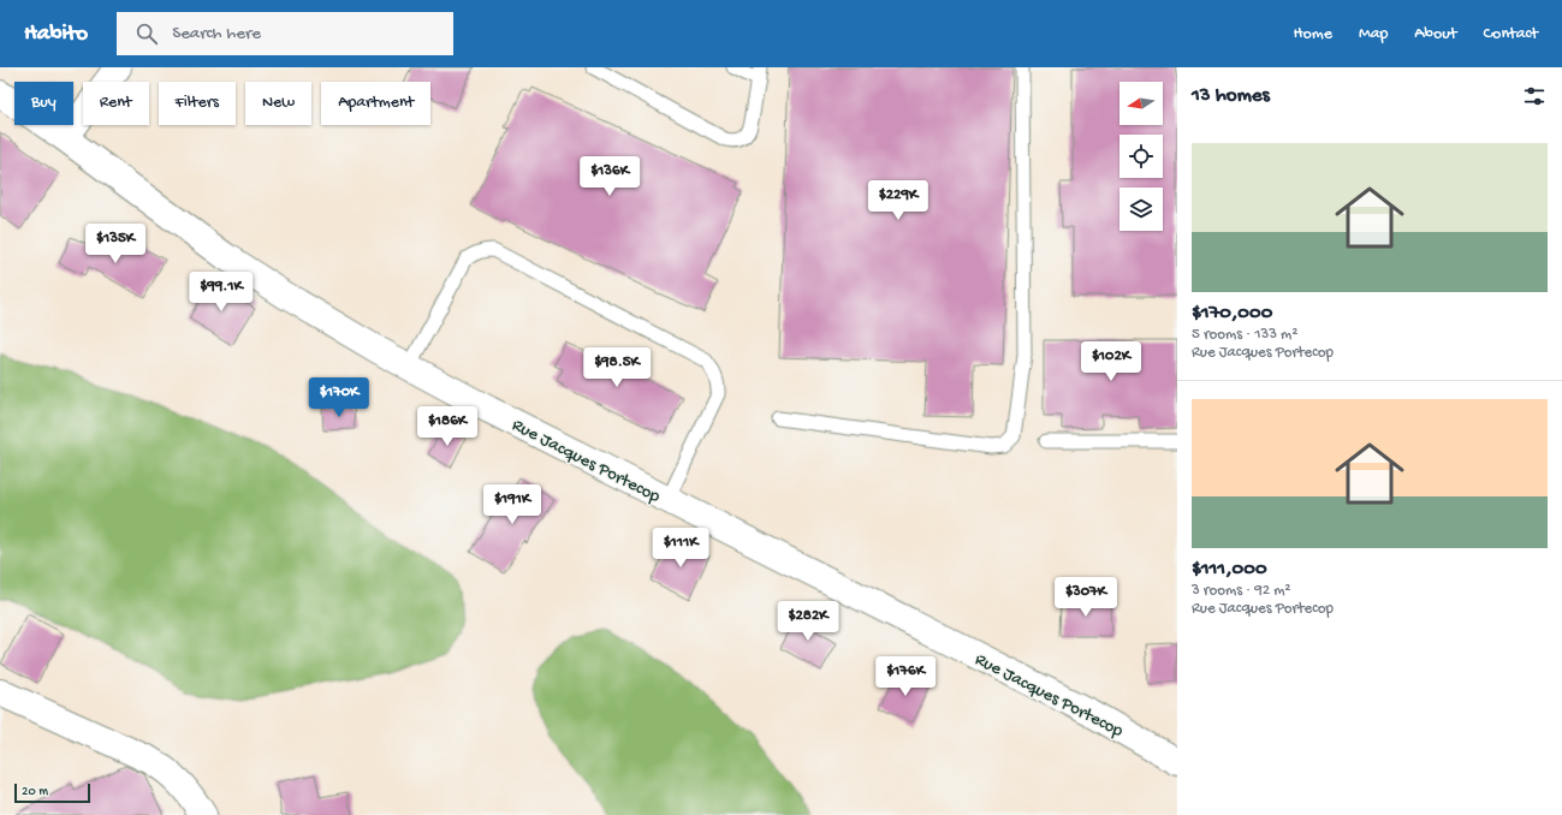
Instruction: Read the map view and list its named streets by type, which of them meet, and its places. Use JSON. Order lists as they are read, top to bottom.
{
  "streets": {
    "street": ["Rue Jacques Portecop"]
  },
  "scale_bar": "20 m",
  "north": "left",
  "page": {
    "header": "Habito",
    "search": "Search here",
    "nav": [
      "Home",
      "Map",
      "About",
      "Contact"
    ],
    "heading": "13 homes",
    "chip": [
      "Buy",
      "Rent",
      "Filters",
      "New",
      "Apartment"
    ],
    "list": [
      {
        "name": "$170,000",
        "note": "5 rooms · 133 m² · Rue Jacques Portecop"
      },
      {
        "name": "$111,000",
        "note": "3 rooms · 92 m² · Rue Jacques Portecop"
      }
    ],
    "price": [
      "$136K",
      "$229K",
      "$135K",
      "$99.1K",
      "$102K",
      "$98.5K",
      "$170K",
      "$186K",
      "$191K",
      "$111K",
      "$307K",
      "$282K",
      "$176K"
    ],
    "scale": "20 m"
  }
}
